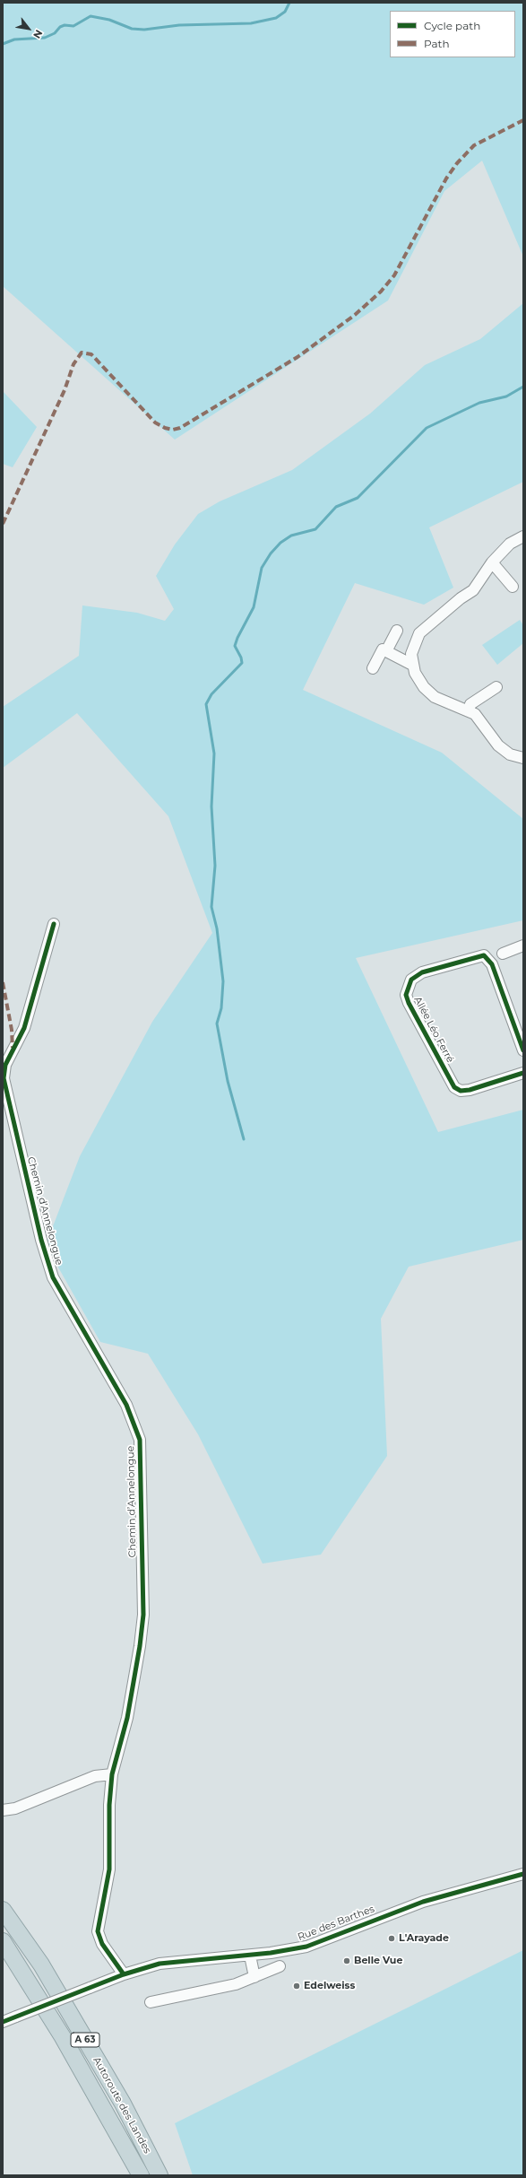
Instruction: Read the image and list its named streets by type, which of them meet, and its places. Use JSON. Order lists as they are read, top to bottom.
{
  "streets": {
    "highway": ["A 63", "Autoroute des Landes"],
    "street": ["Allée Léo Ferré", "Chemin d’Annelongue", "Rue des Barthes"]
  },
  "crossings": [
    ["Chemin d’Annelongue", "Rue des Barthes"]
  ],
  "places": ["L'Arayade", "Belle Vue", "Edelweiss"],
  "legend": ["Cycle path", "Path"],
  "north": "bottom right"
}
